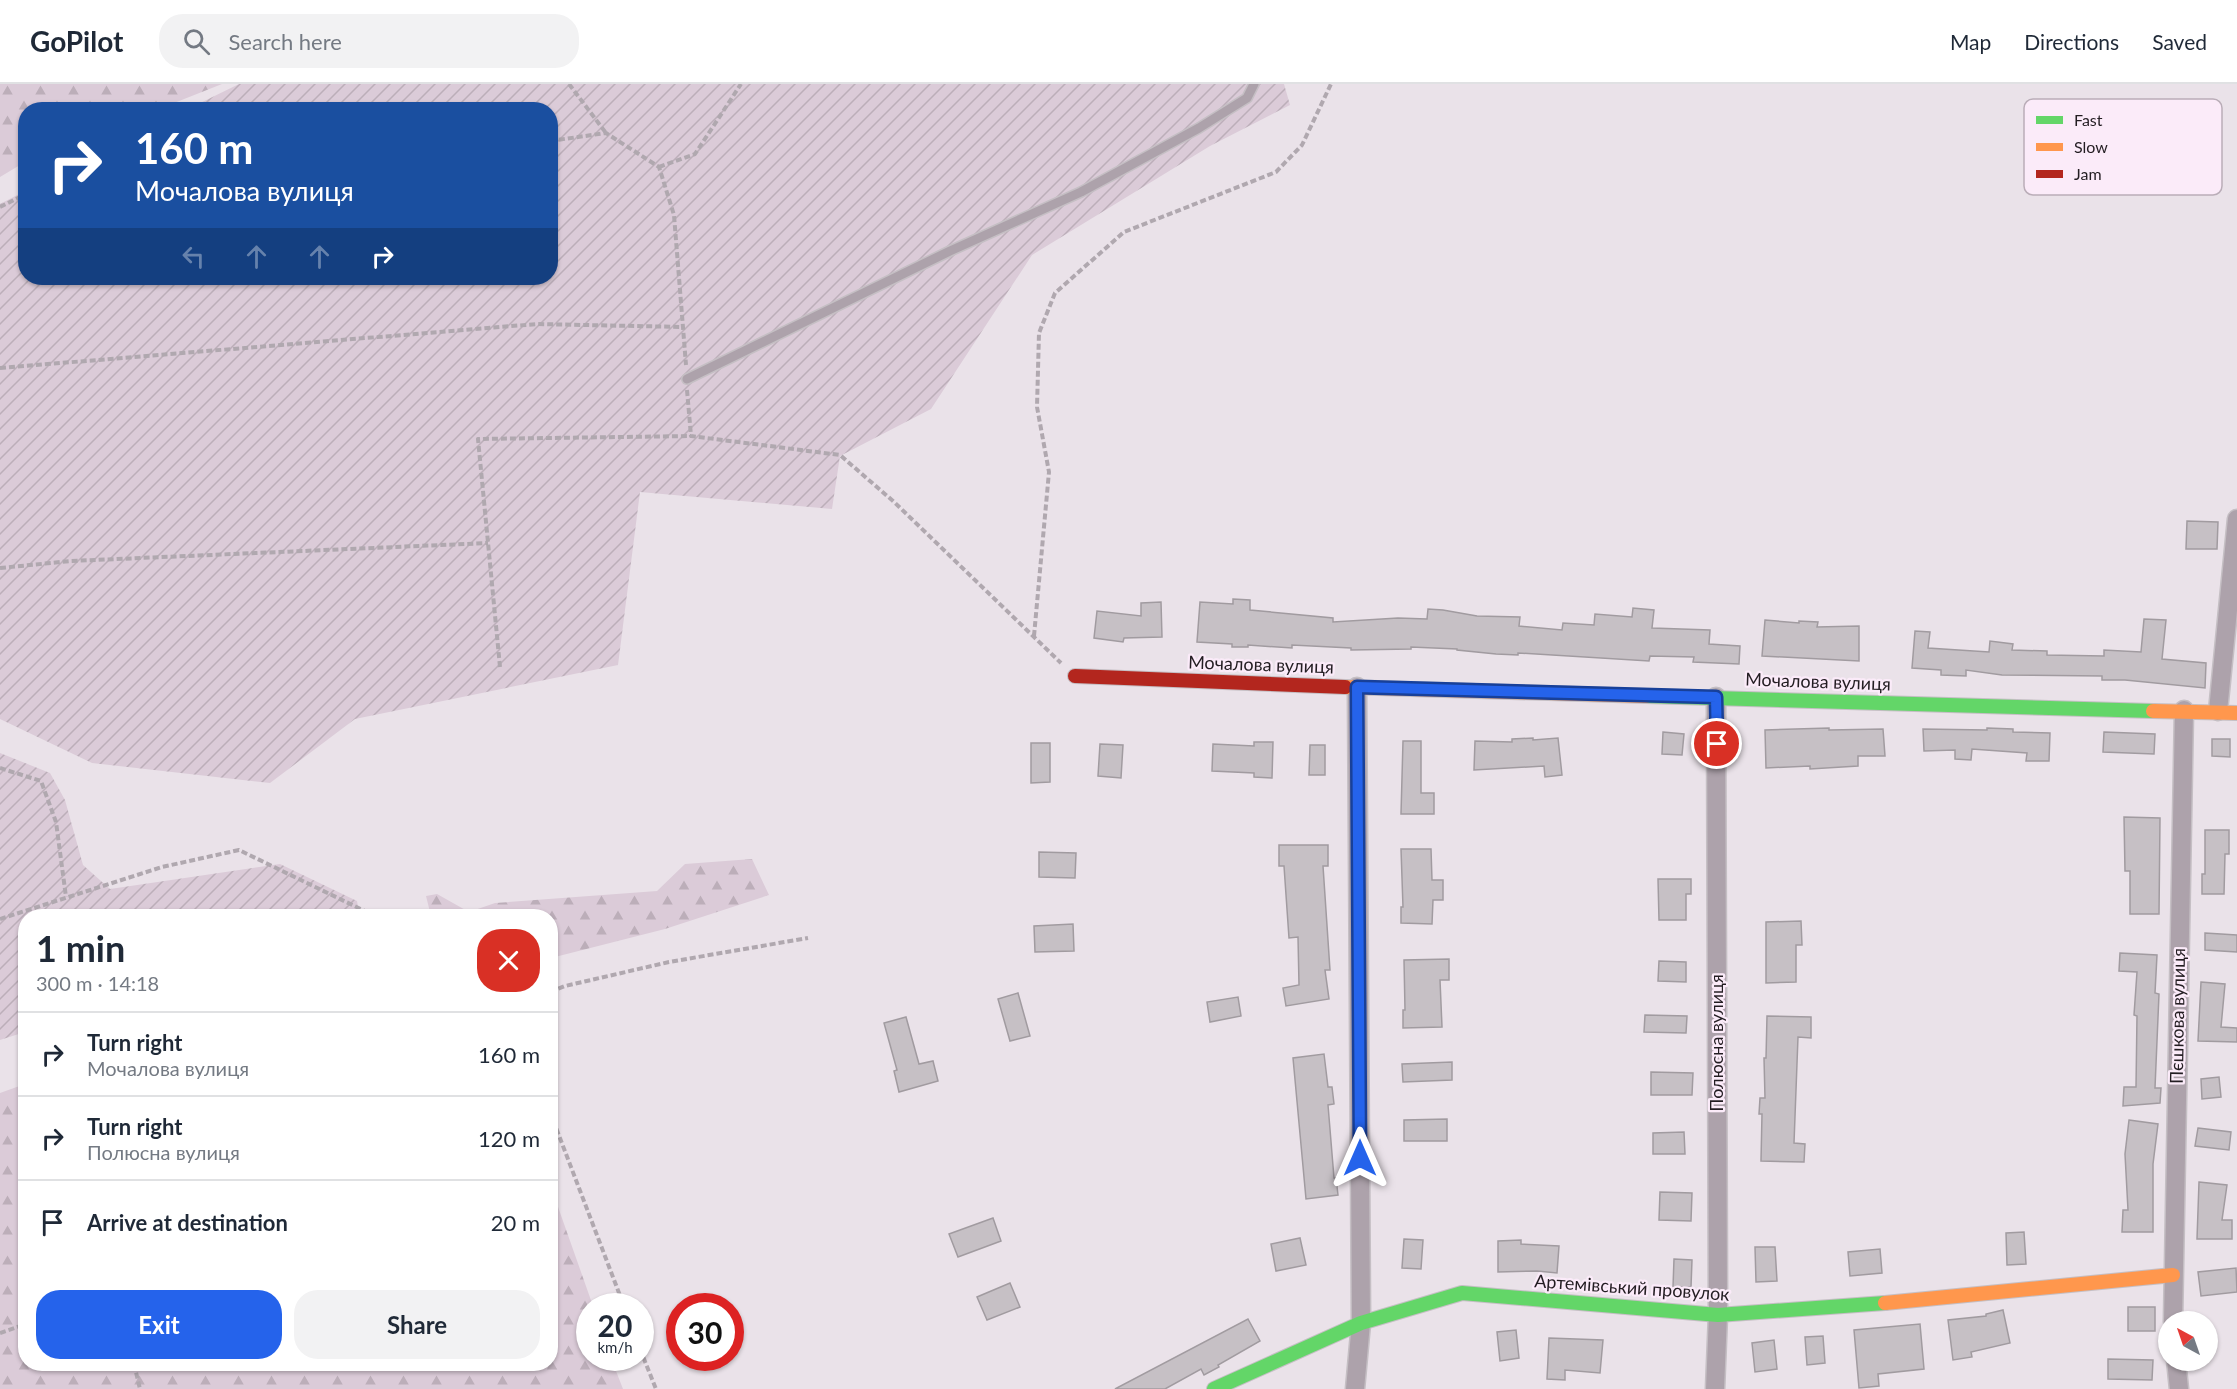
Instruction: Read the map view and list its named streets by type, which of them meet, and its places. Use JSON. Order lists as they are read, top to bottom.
{
  "streets": {
    "street": [
      "Мочалова вулиця",
      "Пєшкова вулиця",
      "Полюсна вулиця",
      "Артемівський провулок"
    ]
  },
  "crossings": [
    ["Мочалова вулиця", "Пєшкова вулиця"],
    ["Мочалова вулиця", "Полюсна вулиця"],
    ["Пєшкова вулиця", "Артемівський провулок"],
    ["Полюсна вулиця", "Артемівський провулок"]
  ],
  "legend": ["Fast", "Slow", "Jam"],
  "north": "top left",
  "page": {
    "header": "GoPilot",
    "search": "Search here",
    "nav": ["Map", "Directions", "Saved"],
    "turn": ["160 m", "Мочалова вулиця"],
    "heading": ["1 min", "300 m · 14:18"],
    "list": [
      {
        "name": "Turn right",
        "note": "Мочалова вулиця",
        "value": "160 m"
      },
      {
        "name": "Turn right",
        "note": "Полюсна вулиця",
        "value": "120 m"
      },
      {
        "name": "Arrive at destination",
        "value": "20 m"
      }
    ],
    "buttons": ["Exit", "Share"],
    "speed": "20 km/h",
    "limit": "30"
  }
}
